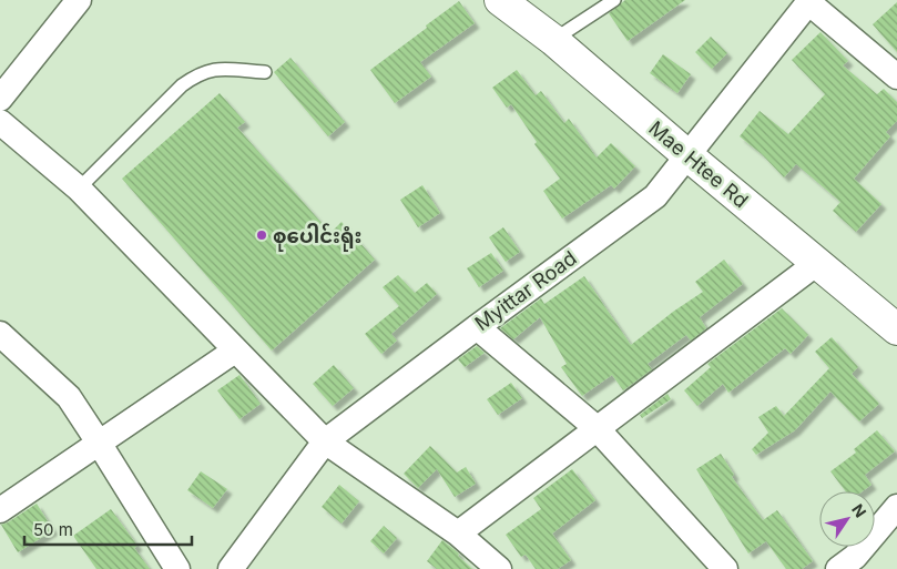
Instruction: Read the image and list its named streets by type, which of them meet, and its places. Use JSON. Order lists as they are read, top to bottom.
{
  "streets": {
    "street": ["Mae Htee Rd", "Myittar Road"]
  },
  "crossings": [
    ["Mae Htee Rd", "Myittar Road"]
  ],
  "places": ["စုပေါင်းရုံး"],
  "scale_bar": "50 m",
  "north": "top right"
}
